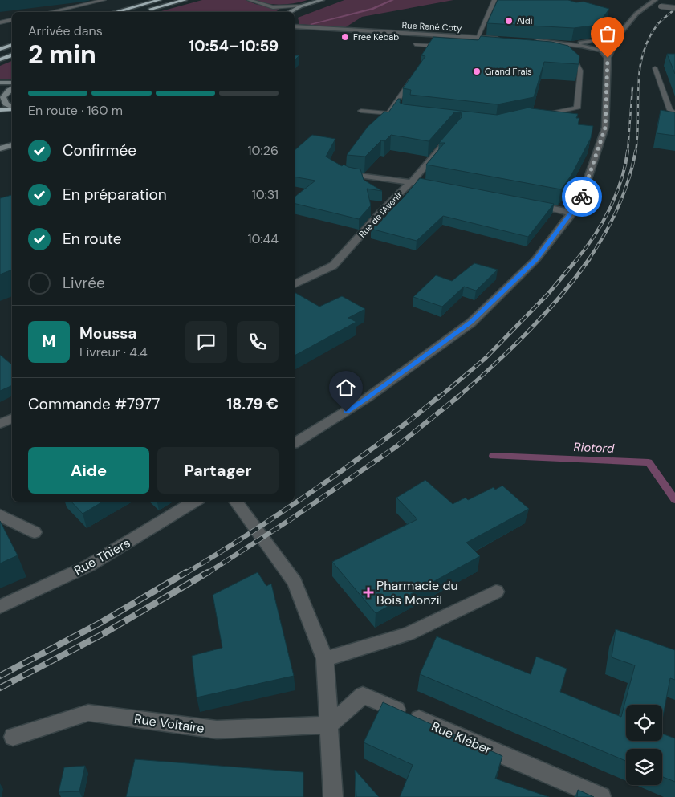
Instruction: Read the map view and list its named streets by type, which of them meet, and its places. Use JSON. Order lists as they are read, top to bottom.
{
  "streets": {
    "street": [
      "Rue René Coty",
      "Rue de l'Avenir",
      "Rue Thiers",
      "Rue Voltaire",
      "Rue Kléber"
    ]
  },
  "crossings": [
    ["Rue Voltaire", "Rue Kléber"]
  ],
  "water": ["Riotord"],
  "places": {
    "other": ["Aldi", "Free Kebab", "Grand Frais"],
    "health": ["Pharmacie du Bois Monzil"]
  },
  "page": {
    "heading": ["2 min", "Arrivée dans", "10:54–10:59"],
    "panel": [
      "Moussa",
      "Livreur · 4.4",
      "Commande #7977",
      "18.79 €"
    ],
    "bar": "En route · 160 m",
    "list": [
      ["Confirmée", "10:26"],
      ["En préparation", "10:31"],
      ["En route", "10:44"],
      "Livrée"
    ],
    "round": "M",
    "buttons": ["Aide", "Partager"]
  }
}
